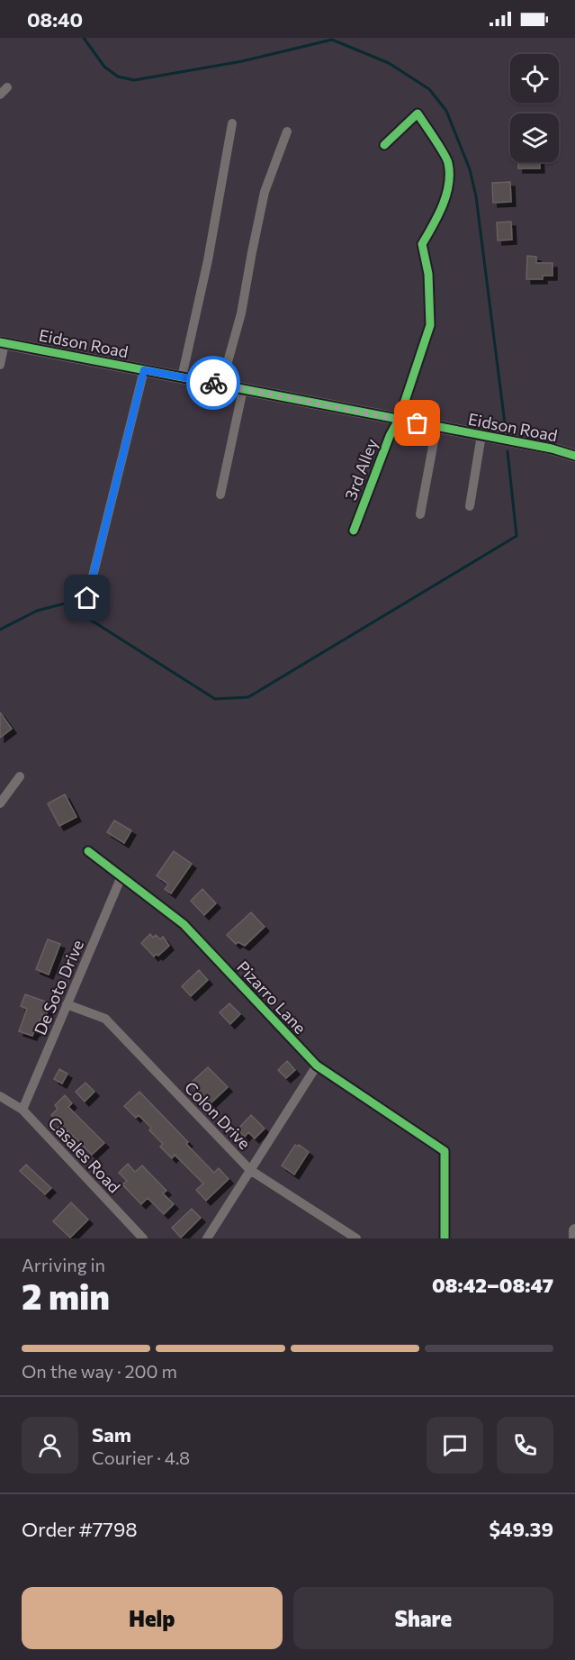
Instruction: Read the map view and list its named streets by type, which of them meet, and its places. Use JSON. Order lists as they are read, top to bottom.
{
  "streets": {
    "street": [
      "Eidson Road",
      "3rd Alley",
      "De Soto Drive",
      "Pizarro Lane",
      "Colon Drive",
      "Casales Road"
    ]
  },
  "crossings": [
    ["Eidson Road", "3rd Alley"],
    ["De Soto Drive", "Pizarro Lane"],
    ["De Soto Drive", "Colon Drive"],
    ["De Soto Drive", "Casales Road"]
  ],
  "page": {
    "status": "08:40",
    "heading": ["2 min", "Arriving in", "08:42–08:47"],
    "panel": [
      "Sam",
      "Courier · 4.8",
      "Order #7798",
      "$49.39"
    ],
    "bar": "On the way · 200 m",
    "buttons": ["Help", "Share"]
  }
}
